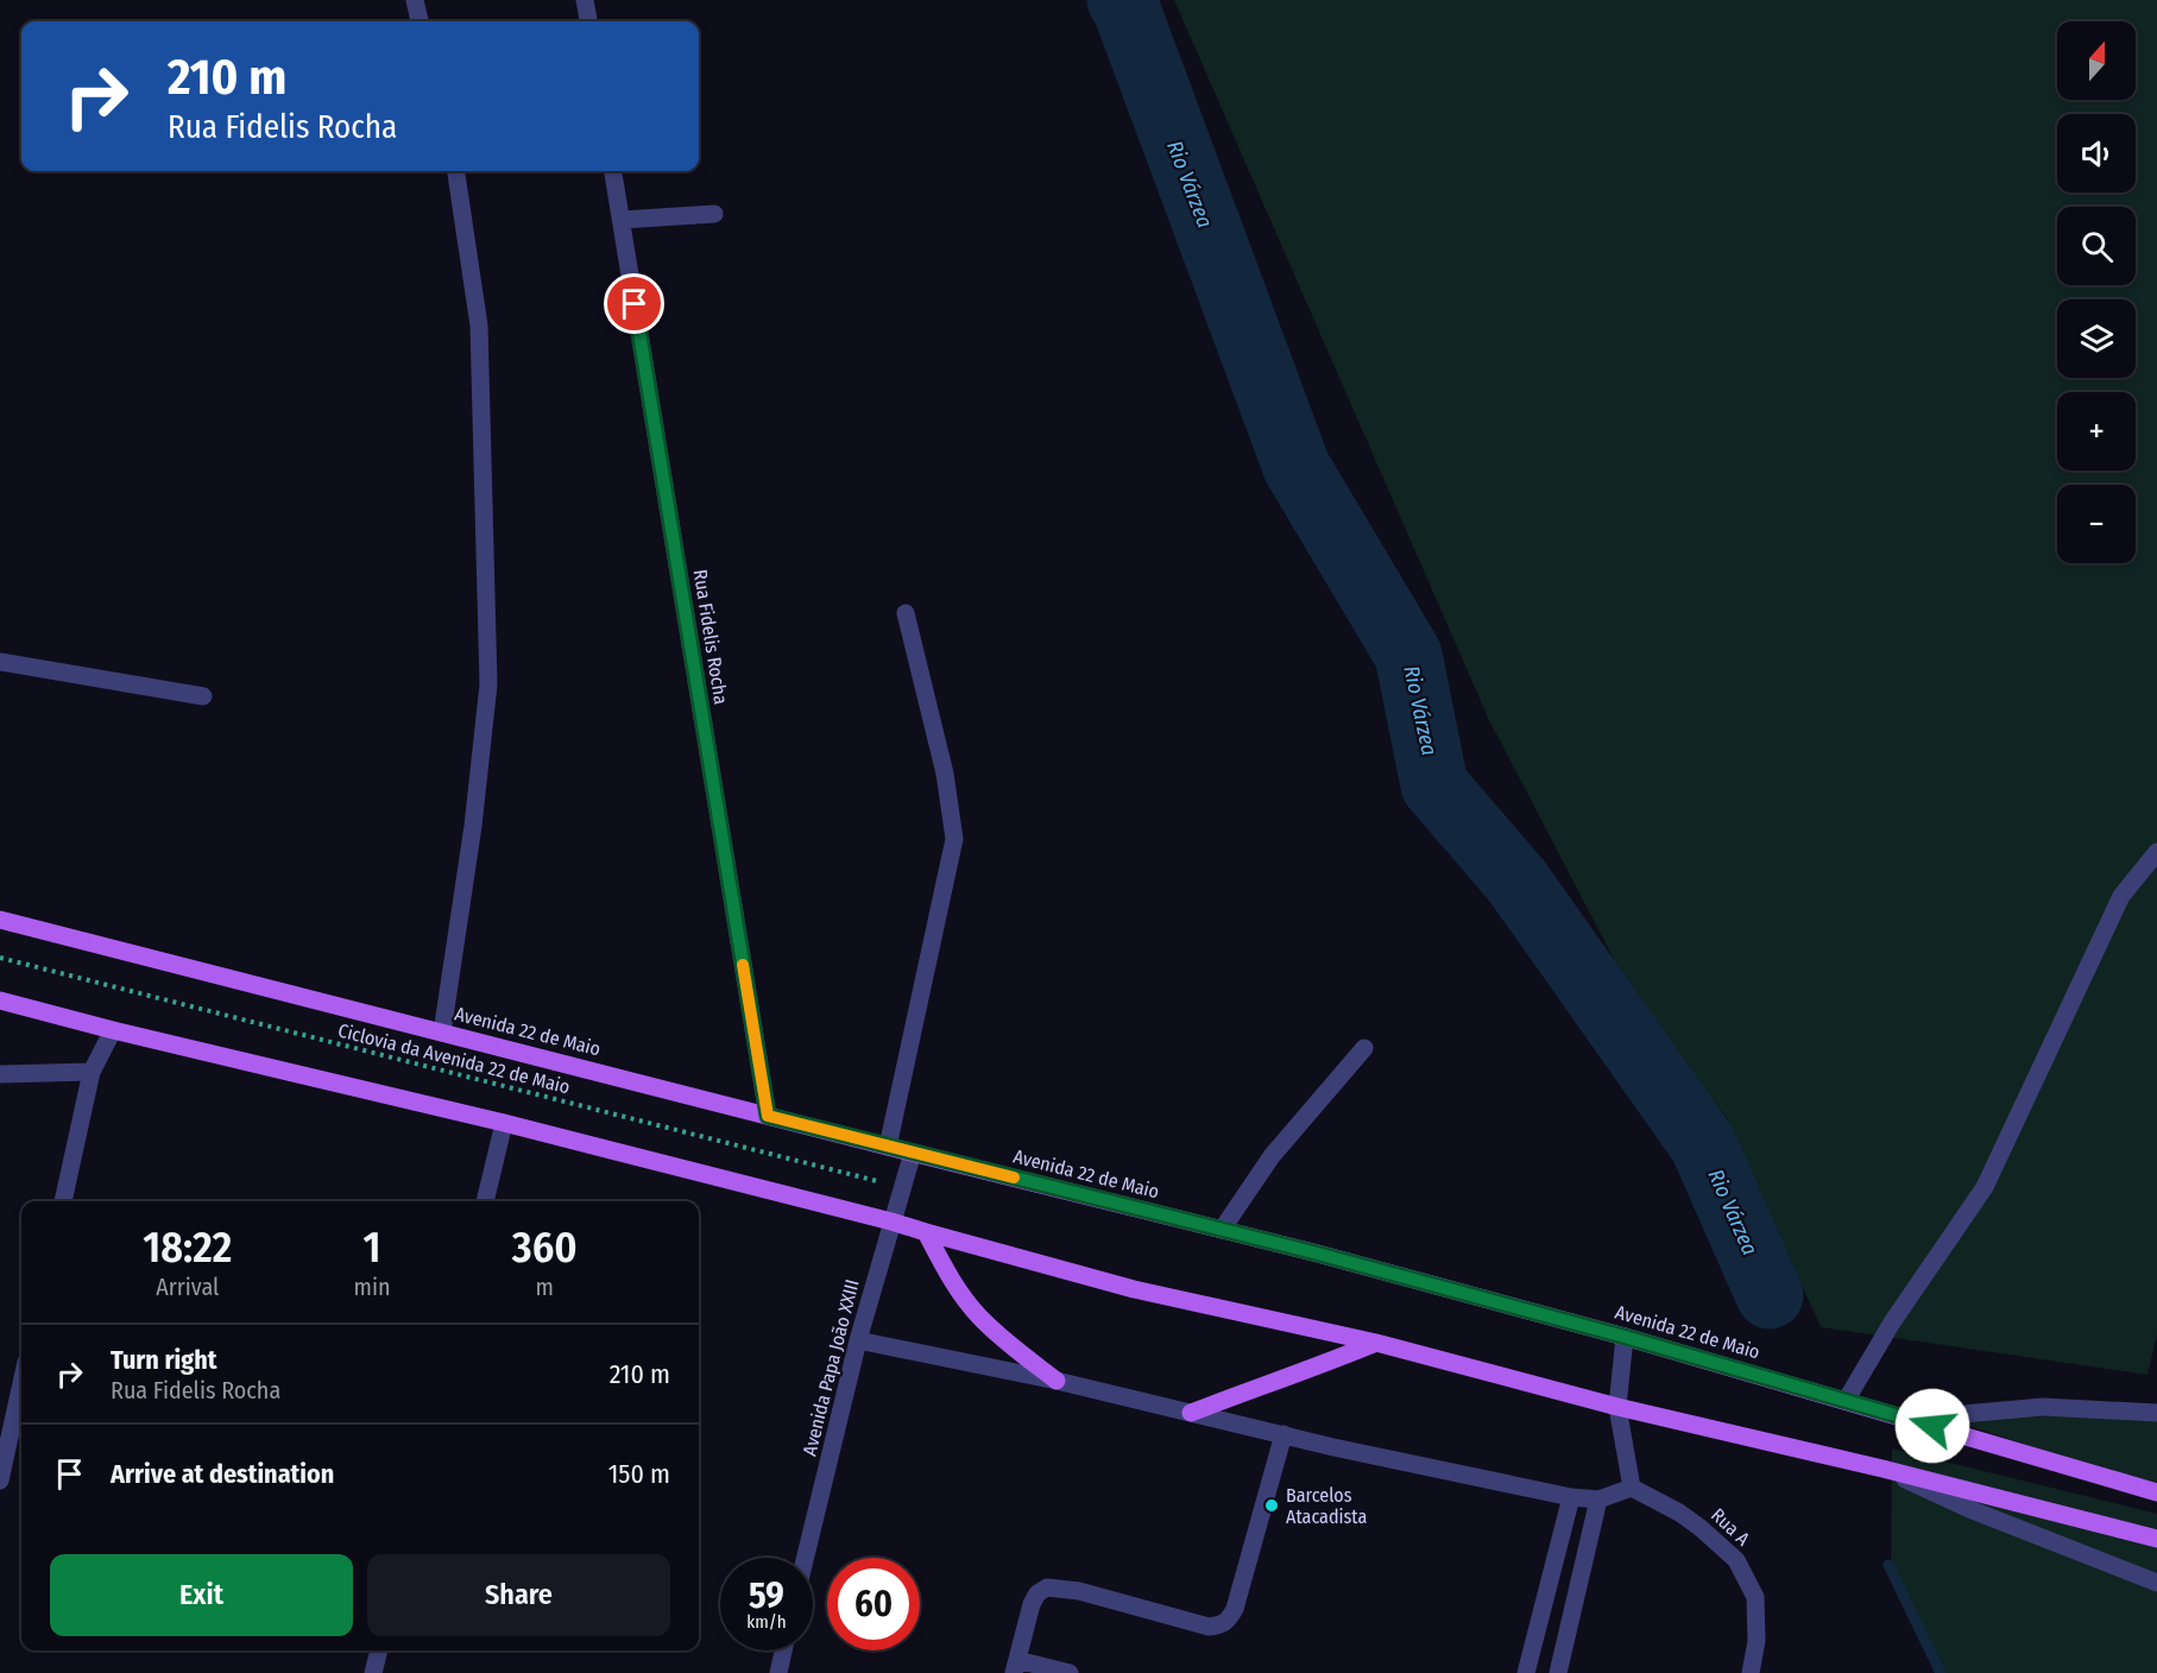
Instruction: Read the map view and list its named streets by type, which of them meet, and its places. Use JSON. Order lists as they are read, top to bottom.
{
  "streets": {
    "main road": ["Avenida 22 de Maio"],
    "street": ["Rua Fidelis Rocha", "Avenida Papa João XXIII", "Rua A"],
    "path": ["Ciclovia da Avenida 22 de Maio"]
  },
  "crossings": [
    ["Rua Fidelis Rocha", "Avenida 22 de Maio"],
    ["Avenida 22 de Maio", "Avenida Papa João XXIII"],
    ["Ciclovia da Avenida 22 de Maio", "Avenida Papa João XXIII"]
  ],
  "water": ["Rio Várzea"],
  "places": ["Barcelos Atacadista"],
  "north": "top",
  "page": {
    "map_buttons": ["+", "−"],
    "turn": ["210 m", "Rua Fidelis Rocha"],
    "eta": [
      "18:22",
      "Arrival",
      "1",
      "min",
      "360",
      "m"
    ],
    "list": [
      {
        "name": "Turn right",
        "note": "Rua Fidelis Rocha",
        "value": "210 m"
      },
      {
        "name": "Arrive at destination",
        "value": "150 m"
      }
    ],
    "buttons": ["Exit", "Share"],
    "speed": "59 km/h",
    "limit": "60"
  }
}
